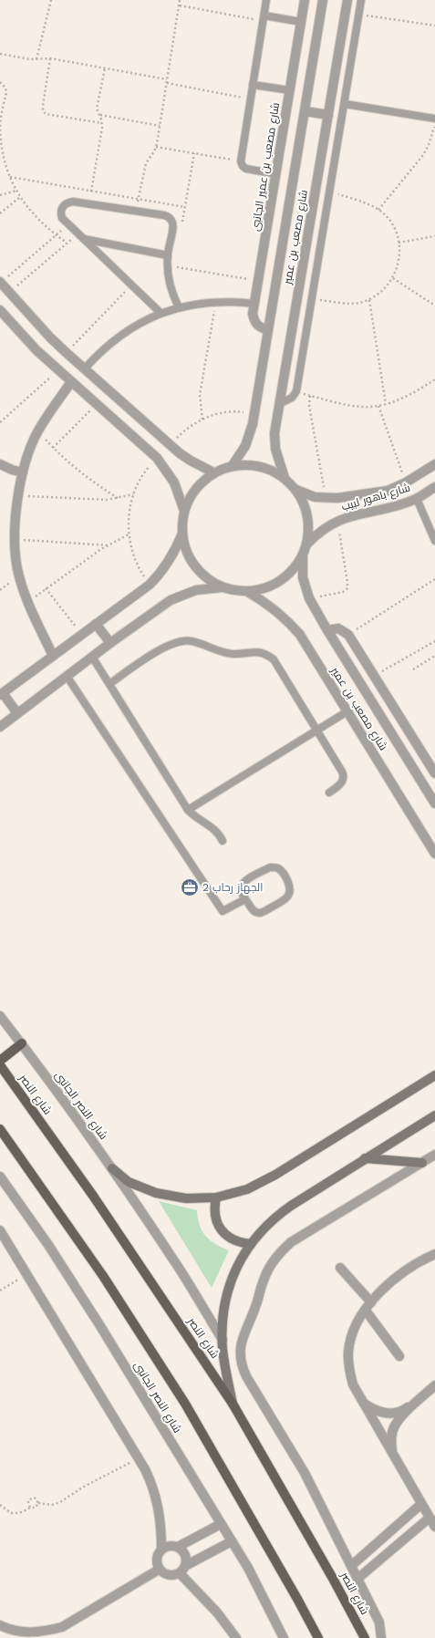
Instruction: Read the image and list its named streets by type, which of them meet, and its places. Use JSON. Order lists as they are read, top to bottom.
{
  "streets": {
    "main road": ["شارع النصر"],
    "street": [
      "شارع مصعب بن عمير الجانبى",
      "شارع مصعب بن عمير",
      "شارع باهور لبيب",
      "شارع النصر الجانبى"
    ]
  },
  "crossings": [
    ["شارع مصعب بن عمير الجانبى", "شارع مصعب بن عمير"],
    ["شارع مصعب بن عمير", "شارع باهور لبيب"]
  ],
  "places": {
    "office": ["الجهاز رحاب 2"]
  }
}
